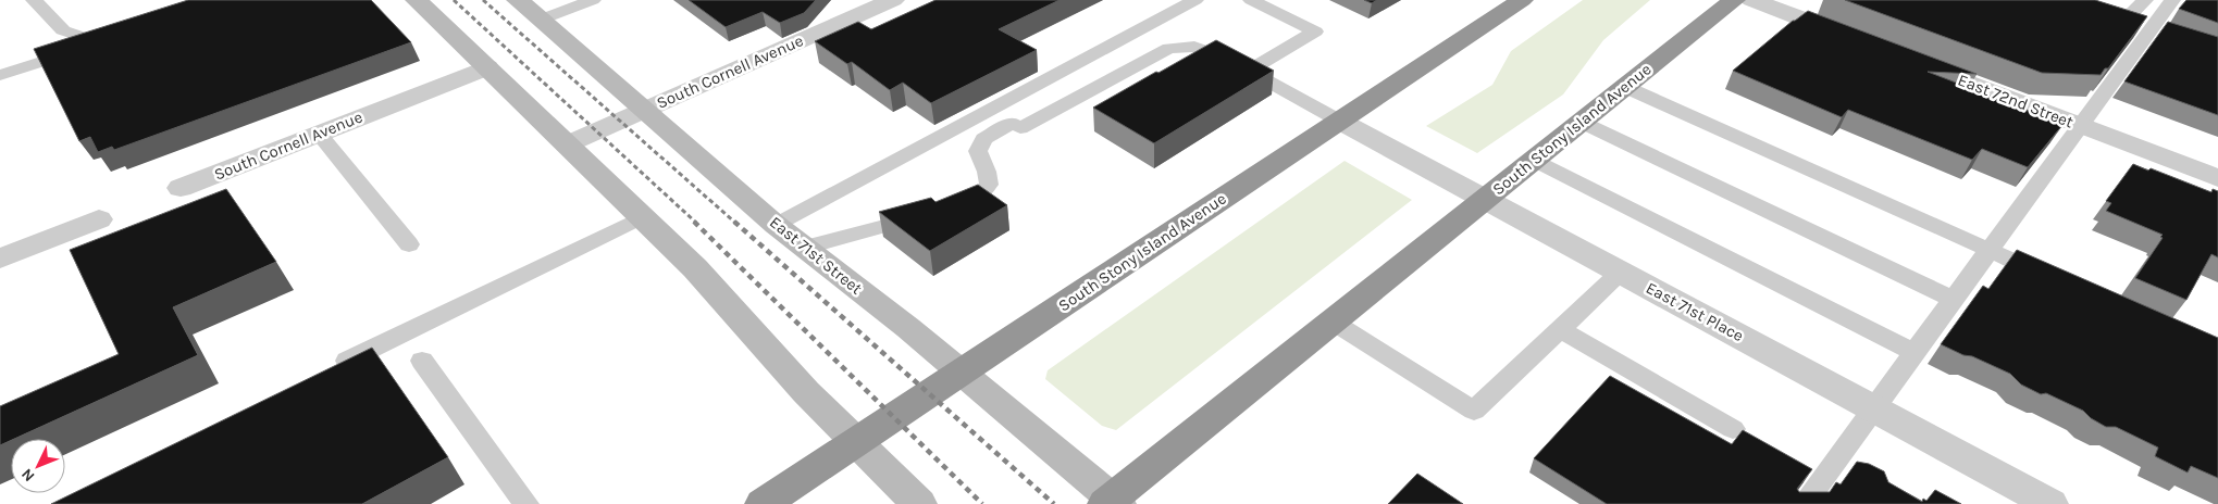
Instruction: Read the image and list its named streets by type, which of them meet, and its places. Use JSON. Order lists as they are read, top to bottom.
{
  "streets": {
    "highway": ["South Stony Island Avenue"],
    "main road": ["East 71st Street"],
    "street": ["South Cornell Avenue", "East 72nd Street", "East 71st Place"]
  },
  "crossings": [
    ["South Cornell Avenue", "East 71st Street"],
    ["South Stony Island Avenue", "East 71st Street"],
    ["South Stony Island Avenue", "East 71st Place"]
  ],
  "north": "bottom left"
}
